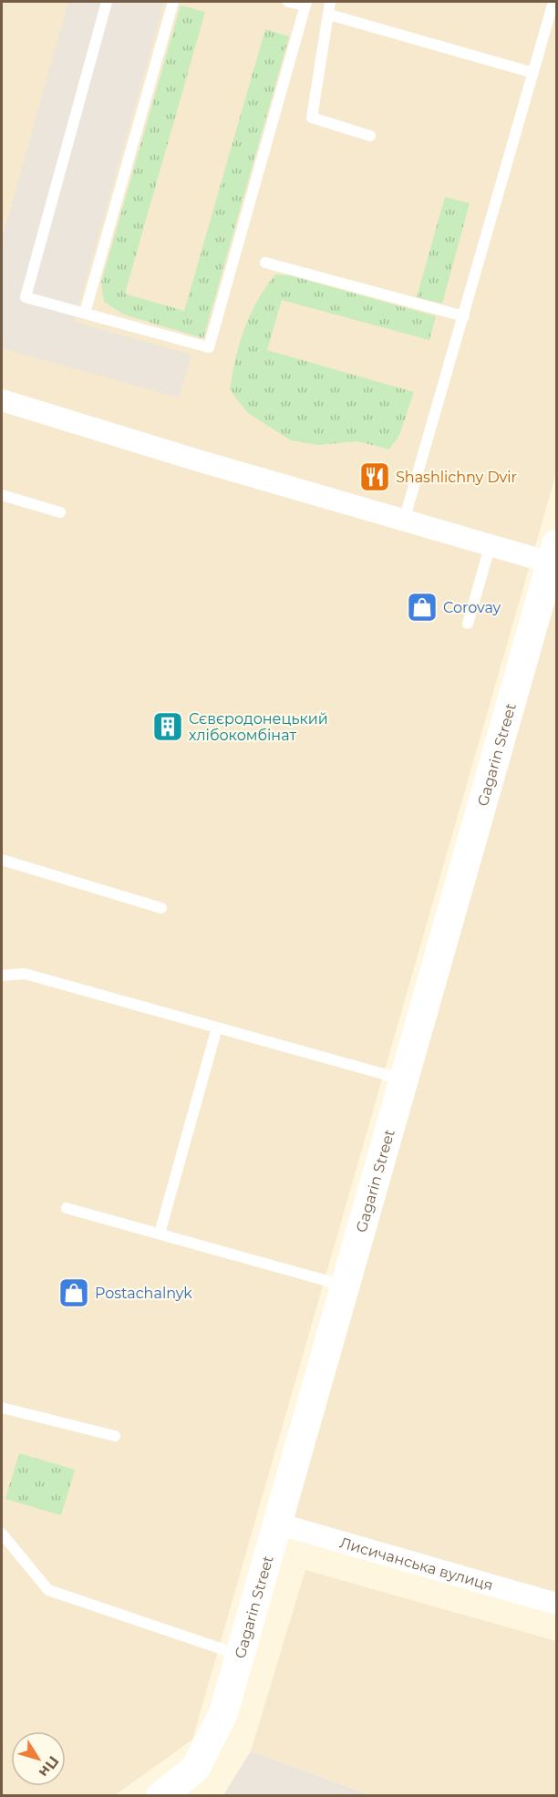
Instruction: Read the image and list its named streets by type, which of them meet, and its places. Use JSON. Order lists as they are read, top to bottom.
{
  "streets": {
    "street": ["Gagarin Street", "Лисичанська вулиця"]
  },
  "crossings": [
    ["Gagarin Street", "Лисичанська вулиця"]
  ],
  "places": {
    "restaurant": ["Shashlichny Dvir"],
    "shop": ["Corovay", "Postachalnyk"],
    "building": ["Сєвєродонецький хлібокомбінат"]
  },
  "north": "bottom right"
}
